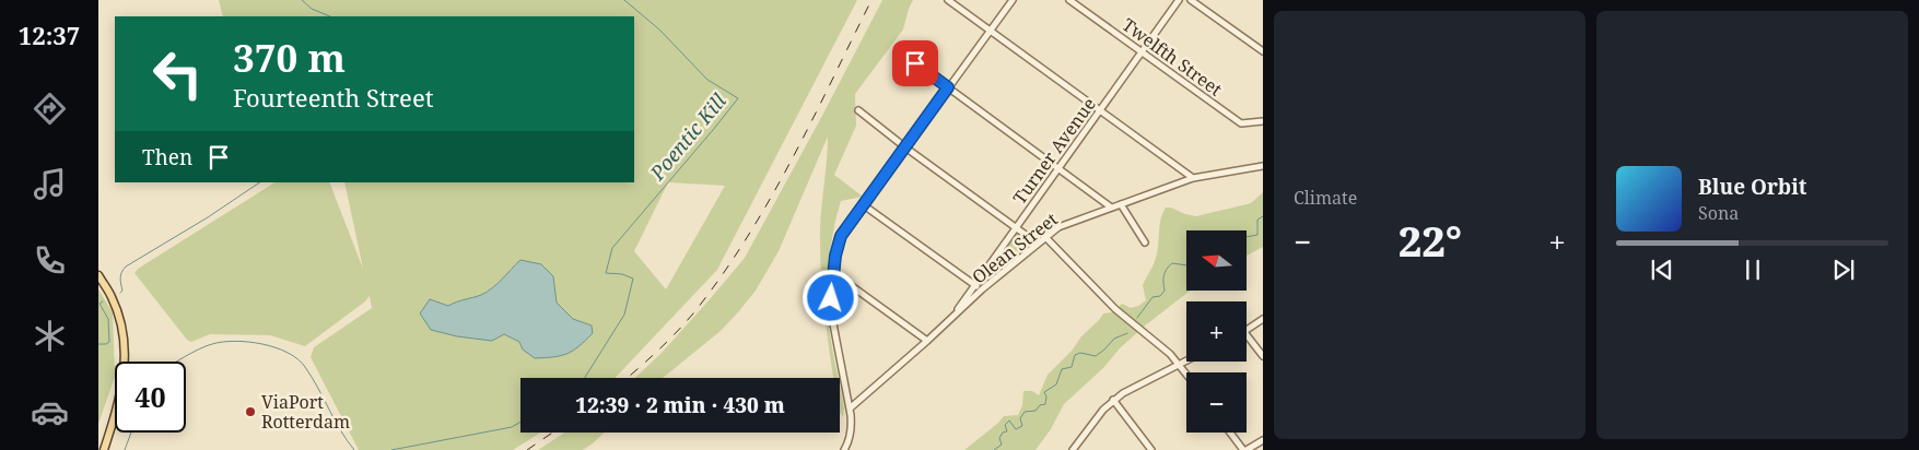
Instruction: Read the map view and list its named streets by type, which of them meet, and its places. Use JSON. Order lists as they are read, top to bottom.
{
  "streets": {
    "street": ["Twelfth Street", "Turner Avenue", "Olean Street"]
  },
  "crossings": [
    ["Twelfth Street", "Turner Avenue"],
    ["Turner Avenue", "Olean Street"]
  ],
  "water": ["Poentic Kill"],
  "places": ["ViaPort Rotterdam"],
  "north": "left",
  "page": {
    "tabs": "12:37",
    "tile": "Climate",
    "turn": ["370 m", "Fourteenth Street"],
    "then": "Then",
    "song": ["Blue Orbit", "Sona"],
    "heat": ["−", "22°", "+"],
    "map_buttons": ["+", "−"],
    "limit": "40",
    "trip": "12:39 · 2 min · 430 m"
  }
}
